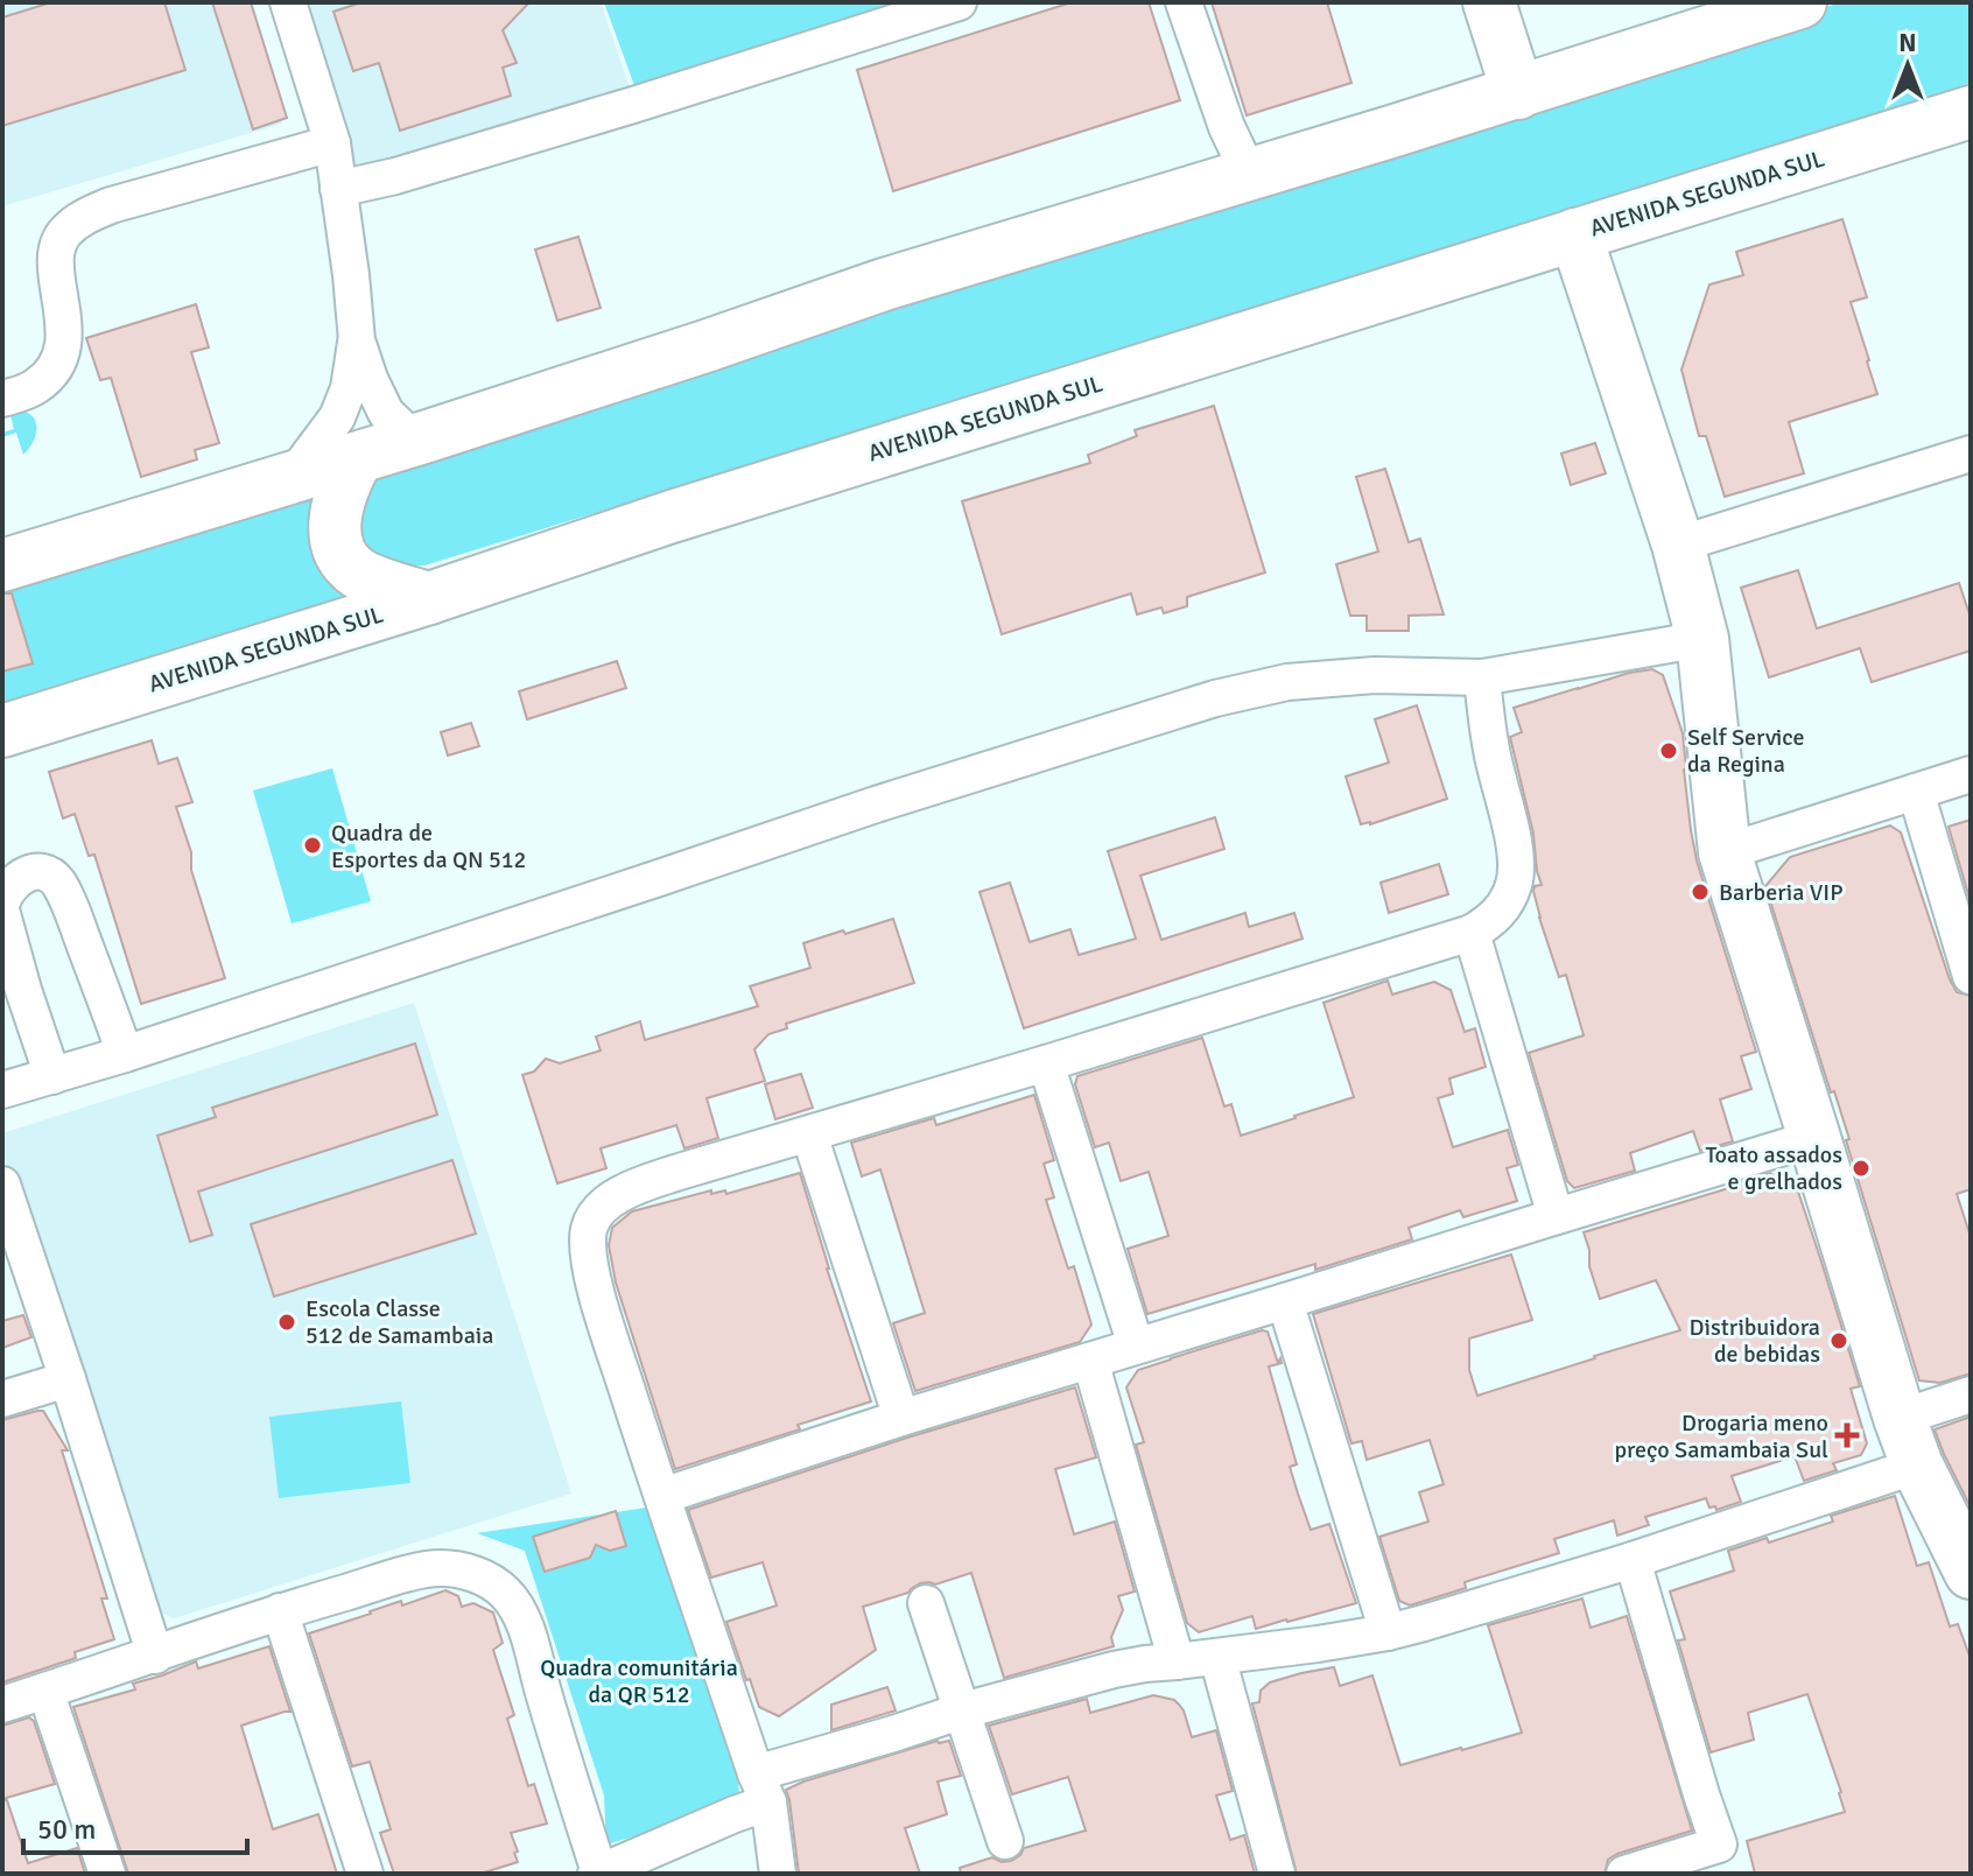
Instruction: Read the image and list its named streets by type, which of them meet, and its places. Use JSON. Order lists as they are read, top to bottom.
{
  "streets": {
    "main road": ["AVENIDA SEGUNDA SUL"]
  },
  "parks": ["Quadra comunitária da QR 512"],
  "places": {
    "other": [
      "Self Service da Regina",
      "Quadra de Esportes da QN 512",
      "Barberia VIP",
      "Toato assados e grelhados",
      "Escola Classe 512 de Samambaia",
      "Distribuidora de bebidas"
    ],
    "health": ["Drogaria meno preço Samambaia Sul"]
  },
  "scale_bar": "50 m",
  "north": "top"
}
